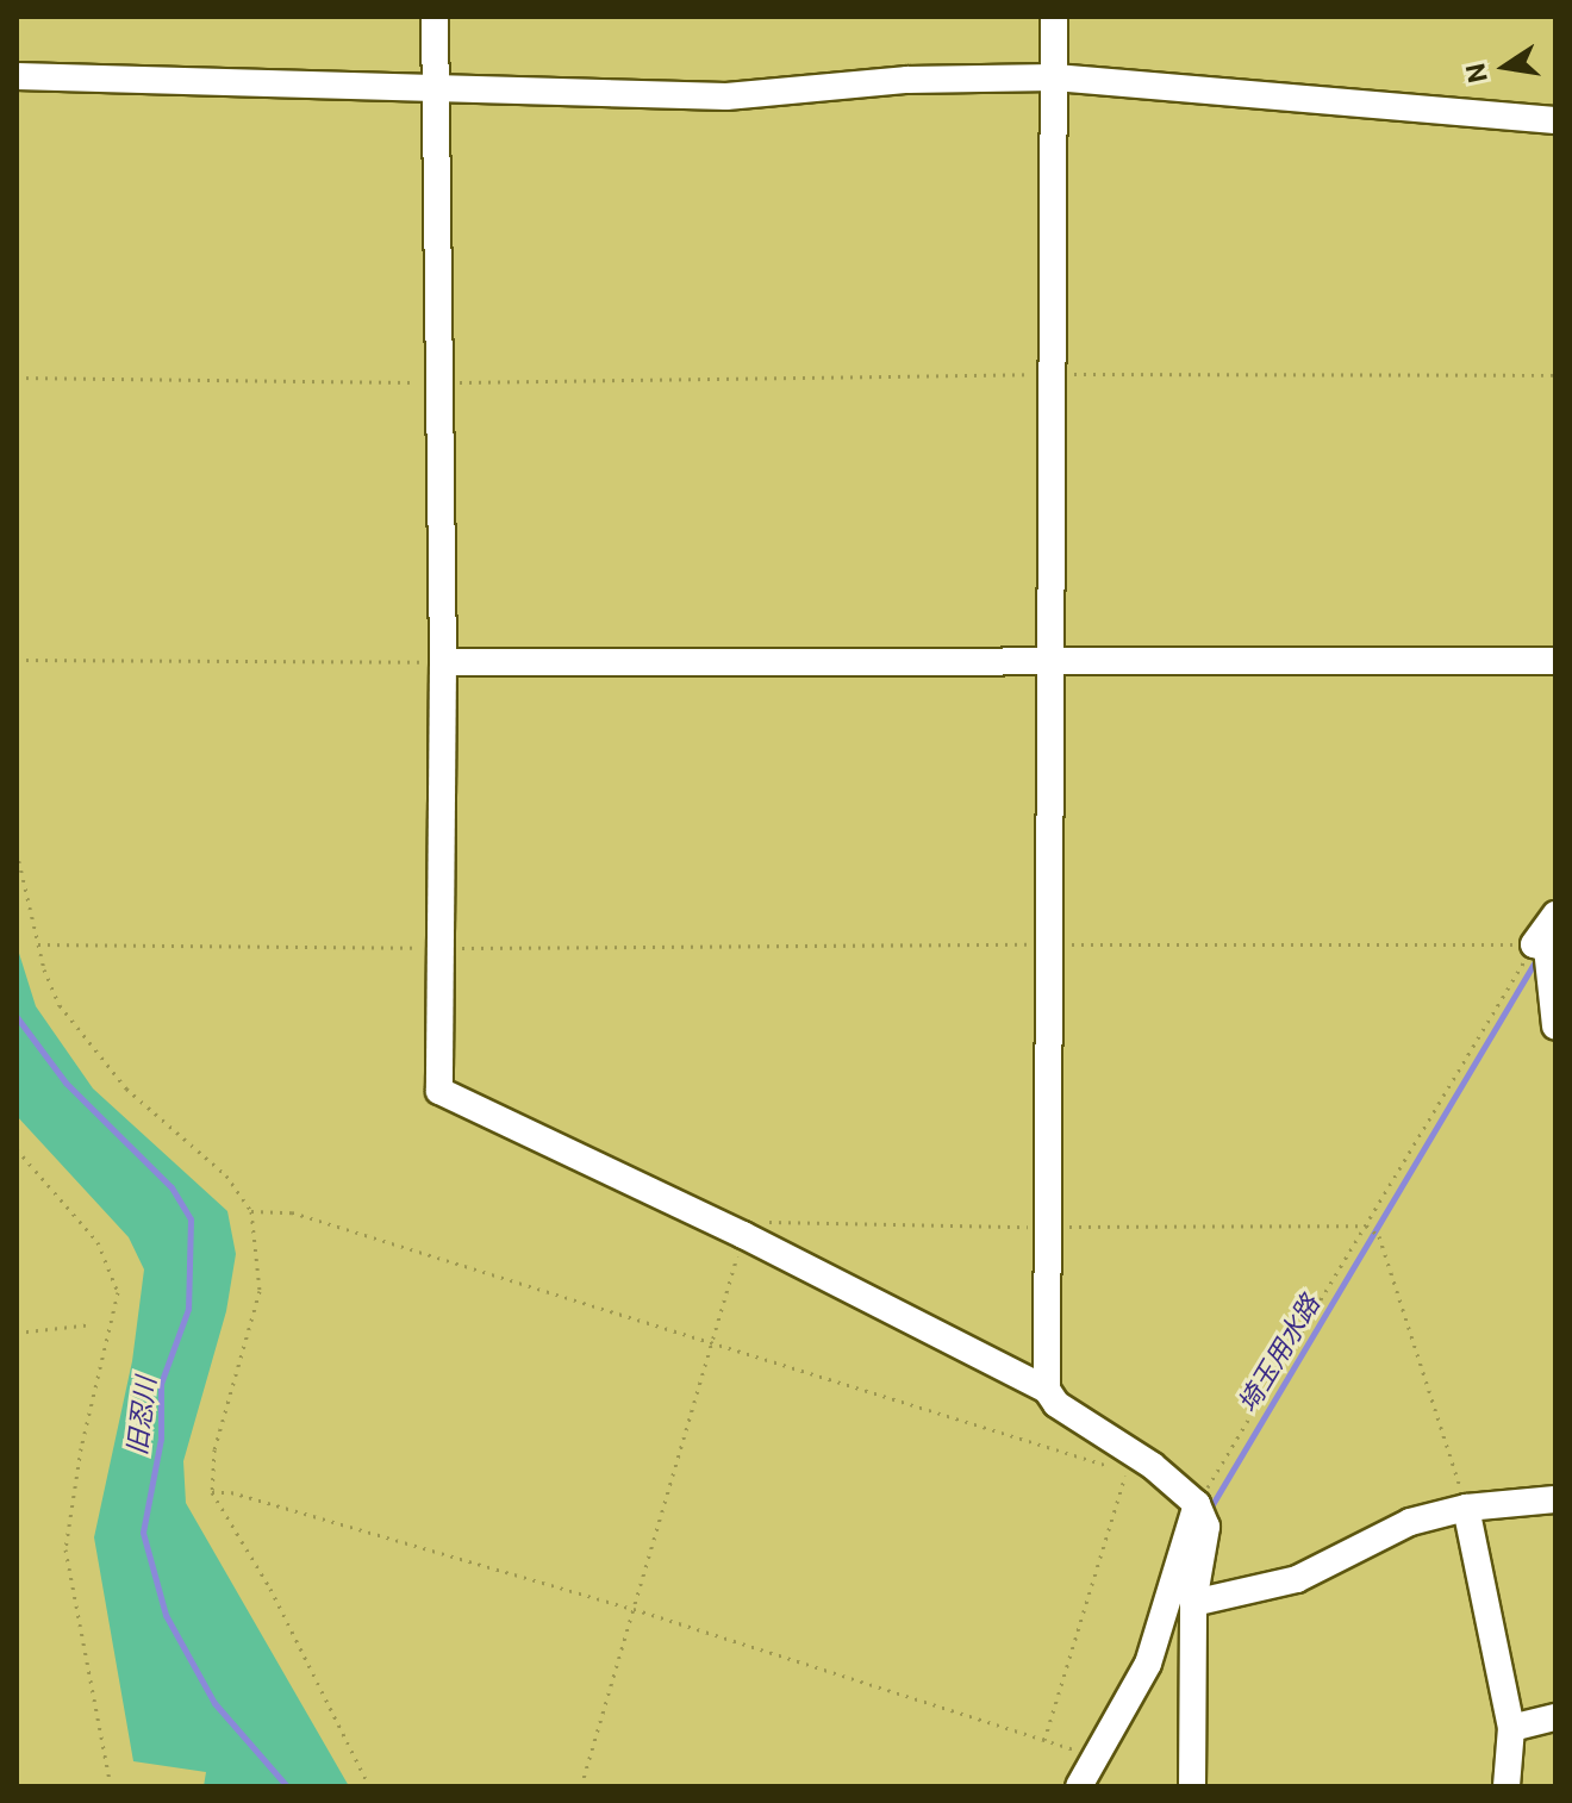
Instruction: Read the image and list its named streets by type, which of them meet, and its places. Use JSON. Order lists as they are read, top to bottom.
{
  "water": ["埼玉用水路", "旧忍川"],
  "north": "left"
}
